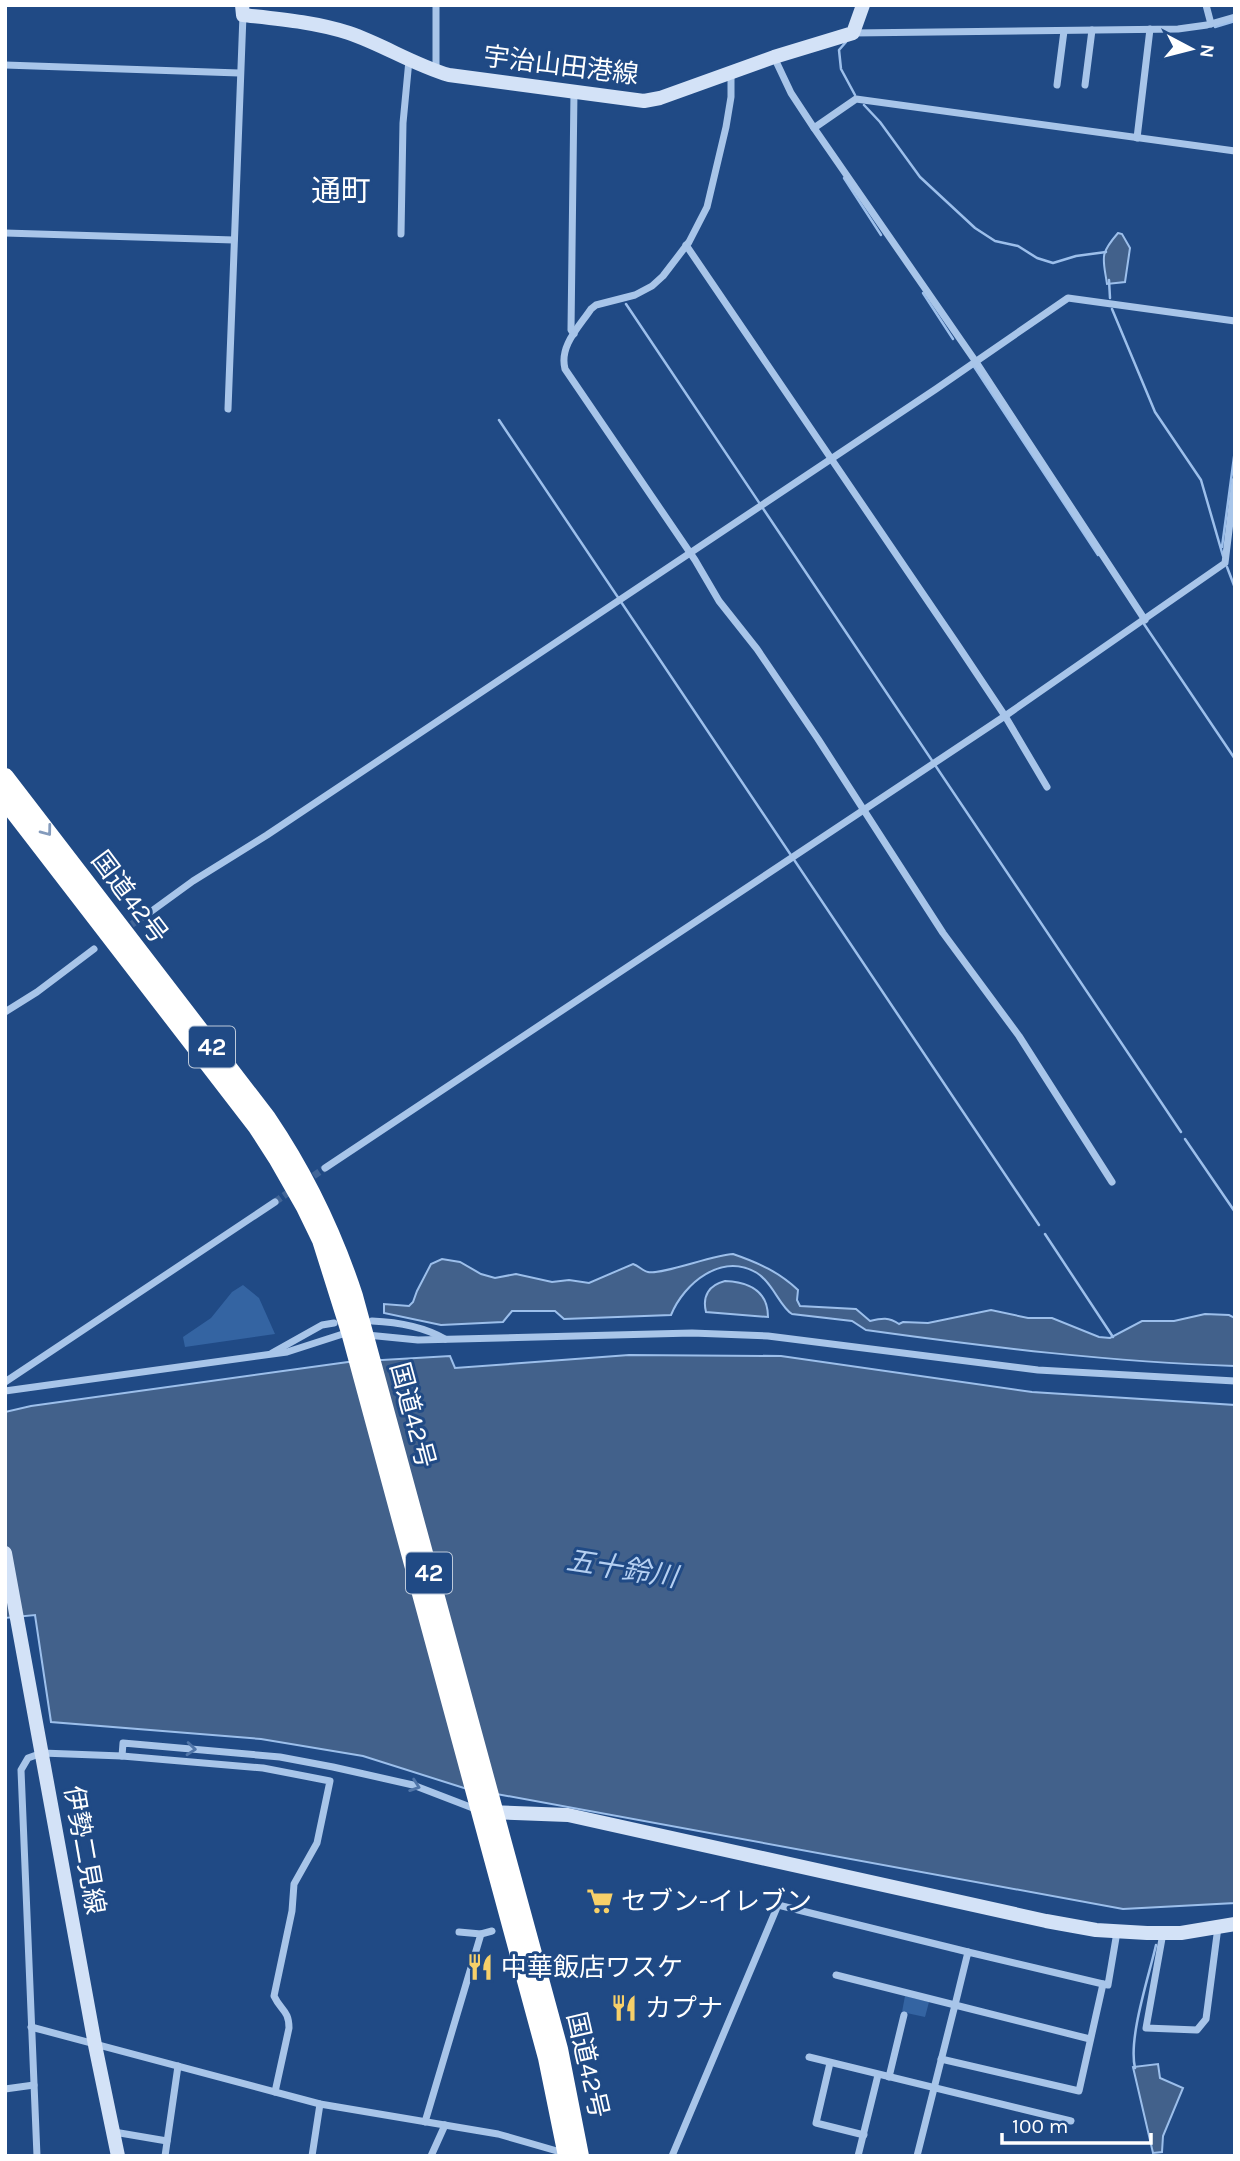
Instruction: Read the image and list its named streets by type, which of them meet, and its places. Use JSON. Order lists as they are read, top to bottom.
{
  "streets": {
    "highway": ["国道42号", "42"],
    "main road": ["宇治山田港線", "伊勢二見線"]
  },
  "districts": ["通町"],
  "water": ["五十鈴川"],
  "places": {
    "supermarket": ["セブン-イレブン"],
    "restaurant": ["中華飯店ワスケ", "カプナ"]
  },
  "scale_bar": "100 m",
  "north": "right"
}
